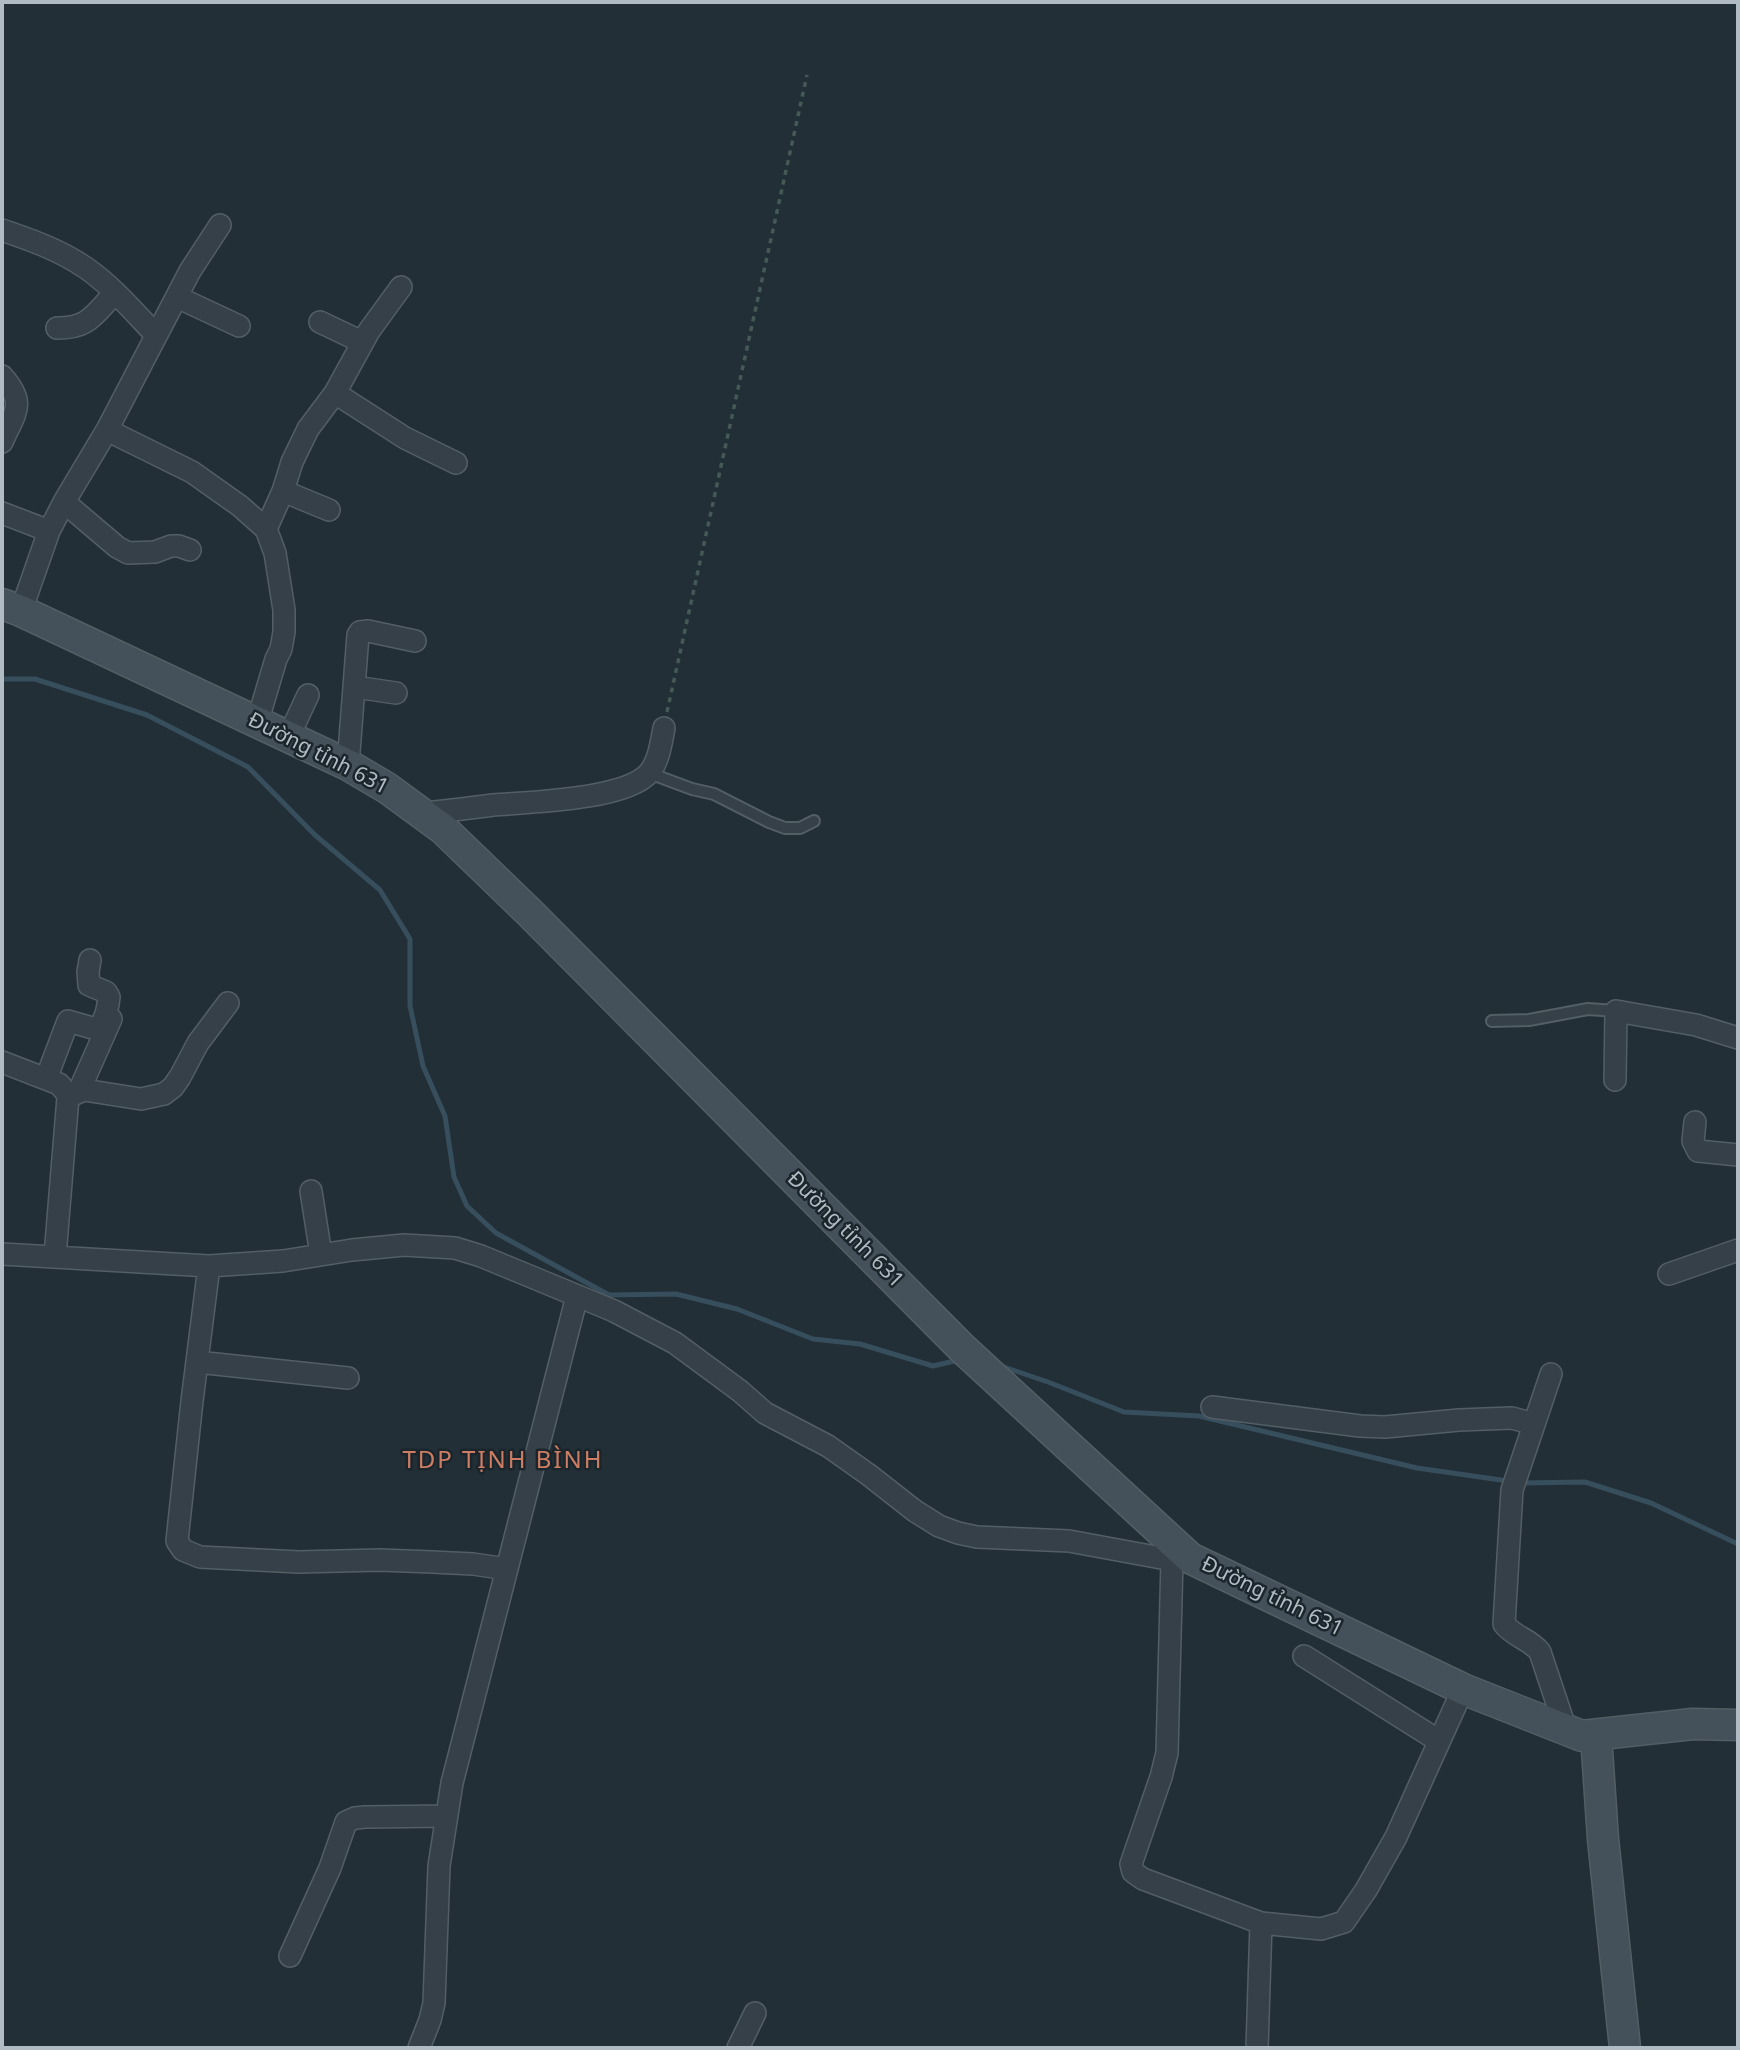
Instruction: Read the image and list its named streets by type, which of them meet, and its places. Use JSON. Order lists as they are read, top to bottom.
{
  "streets": {
    "main road": ["Đường tỉnh 631"]
  },
  "districts": ["TDP TỊNH BÌNH"]
}
